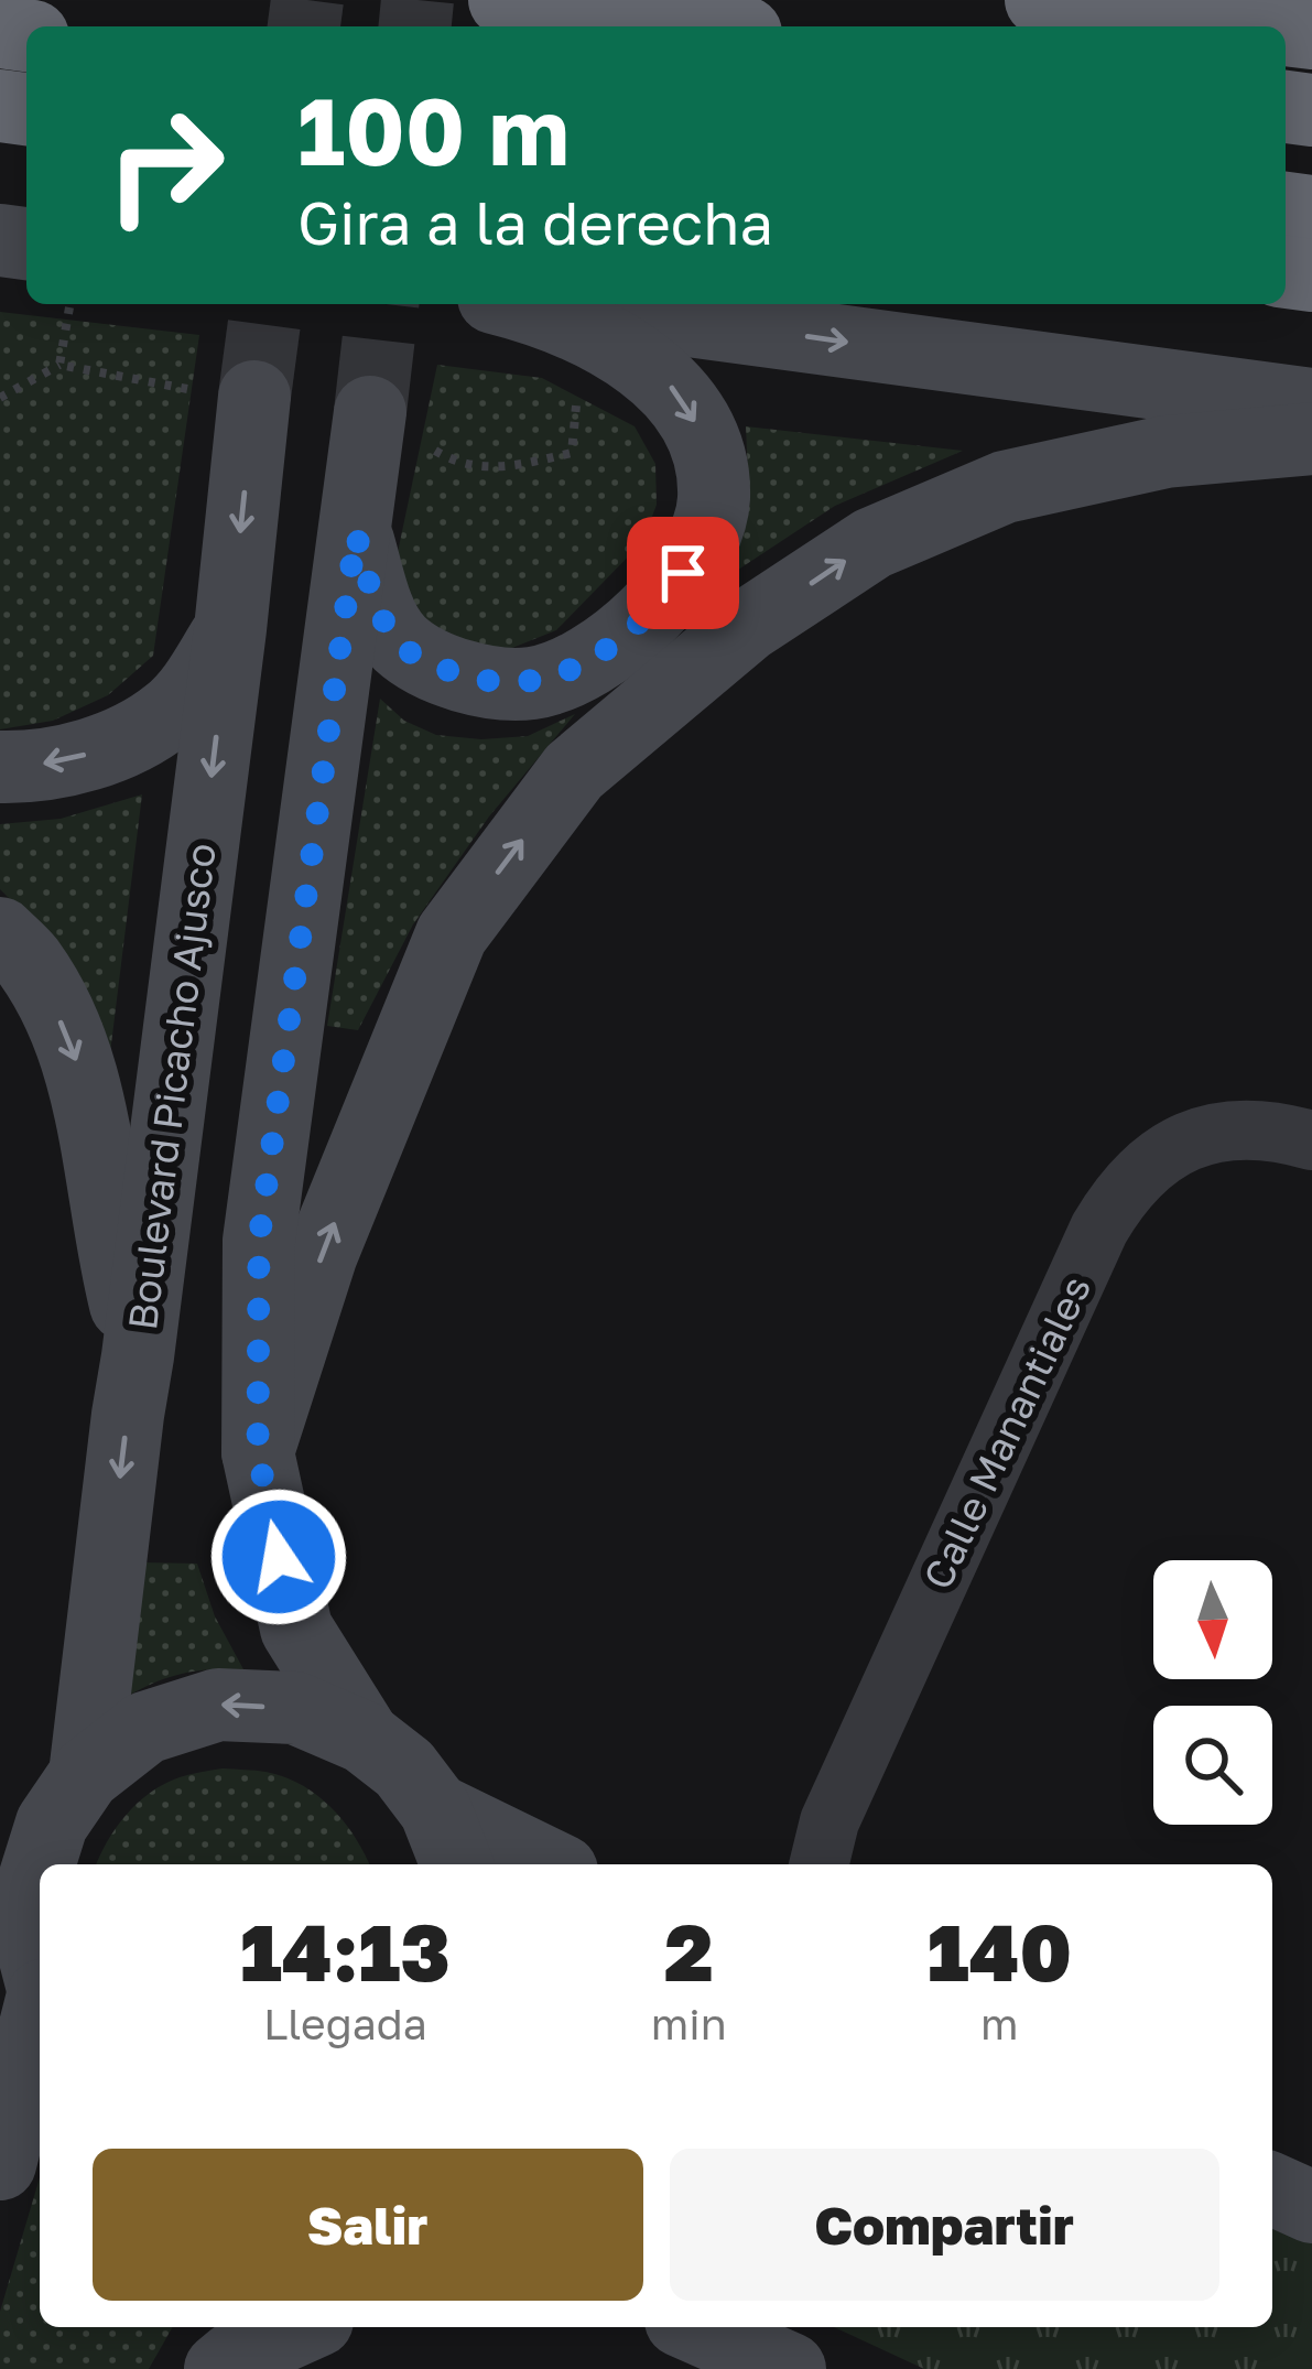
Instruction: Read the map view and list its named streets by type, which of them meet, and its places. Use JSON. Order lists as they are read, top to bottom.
{
  "streets": {
    "main road": ["Boulevard Picacho Ajusco"],
    "street": ["Calle Manantiales"]
  },
  "north": "bottom",
  "page": {
    "turn": ["100 m", "Gira a la derecha"],
    "eta": [
      "14:13",
      "Llegada",
      "2",
      "min",
      "140",
      "m"
    ],
    "buttons": ["Salir", "Compartir"]
  }
}
